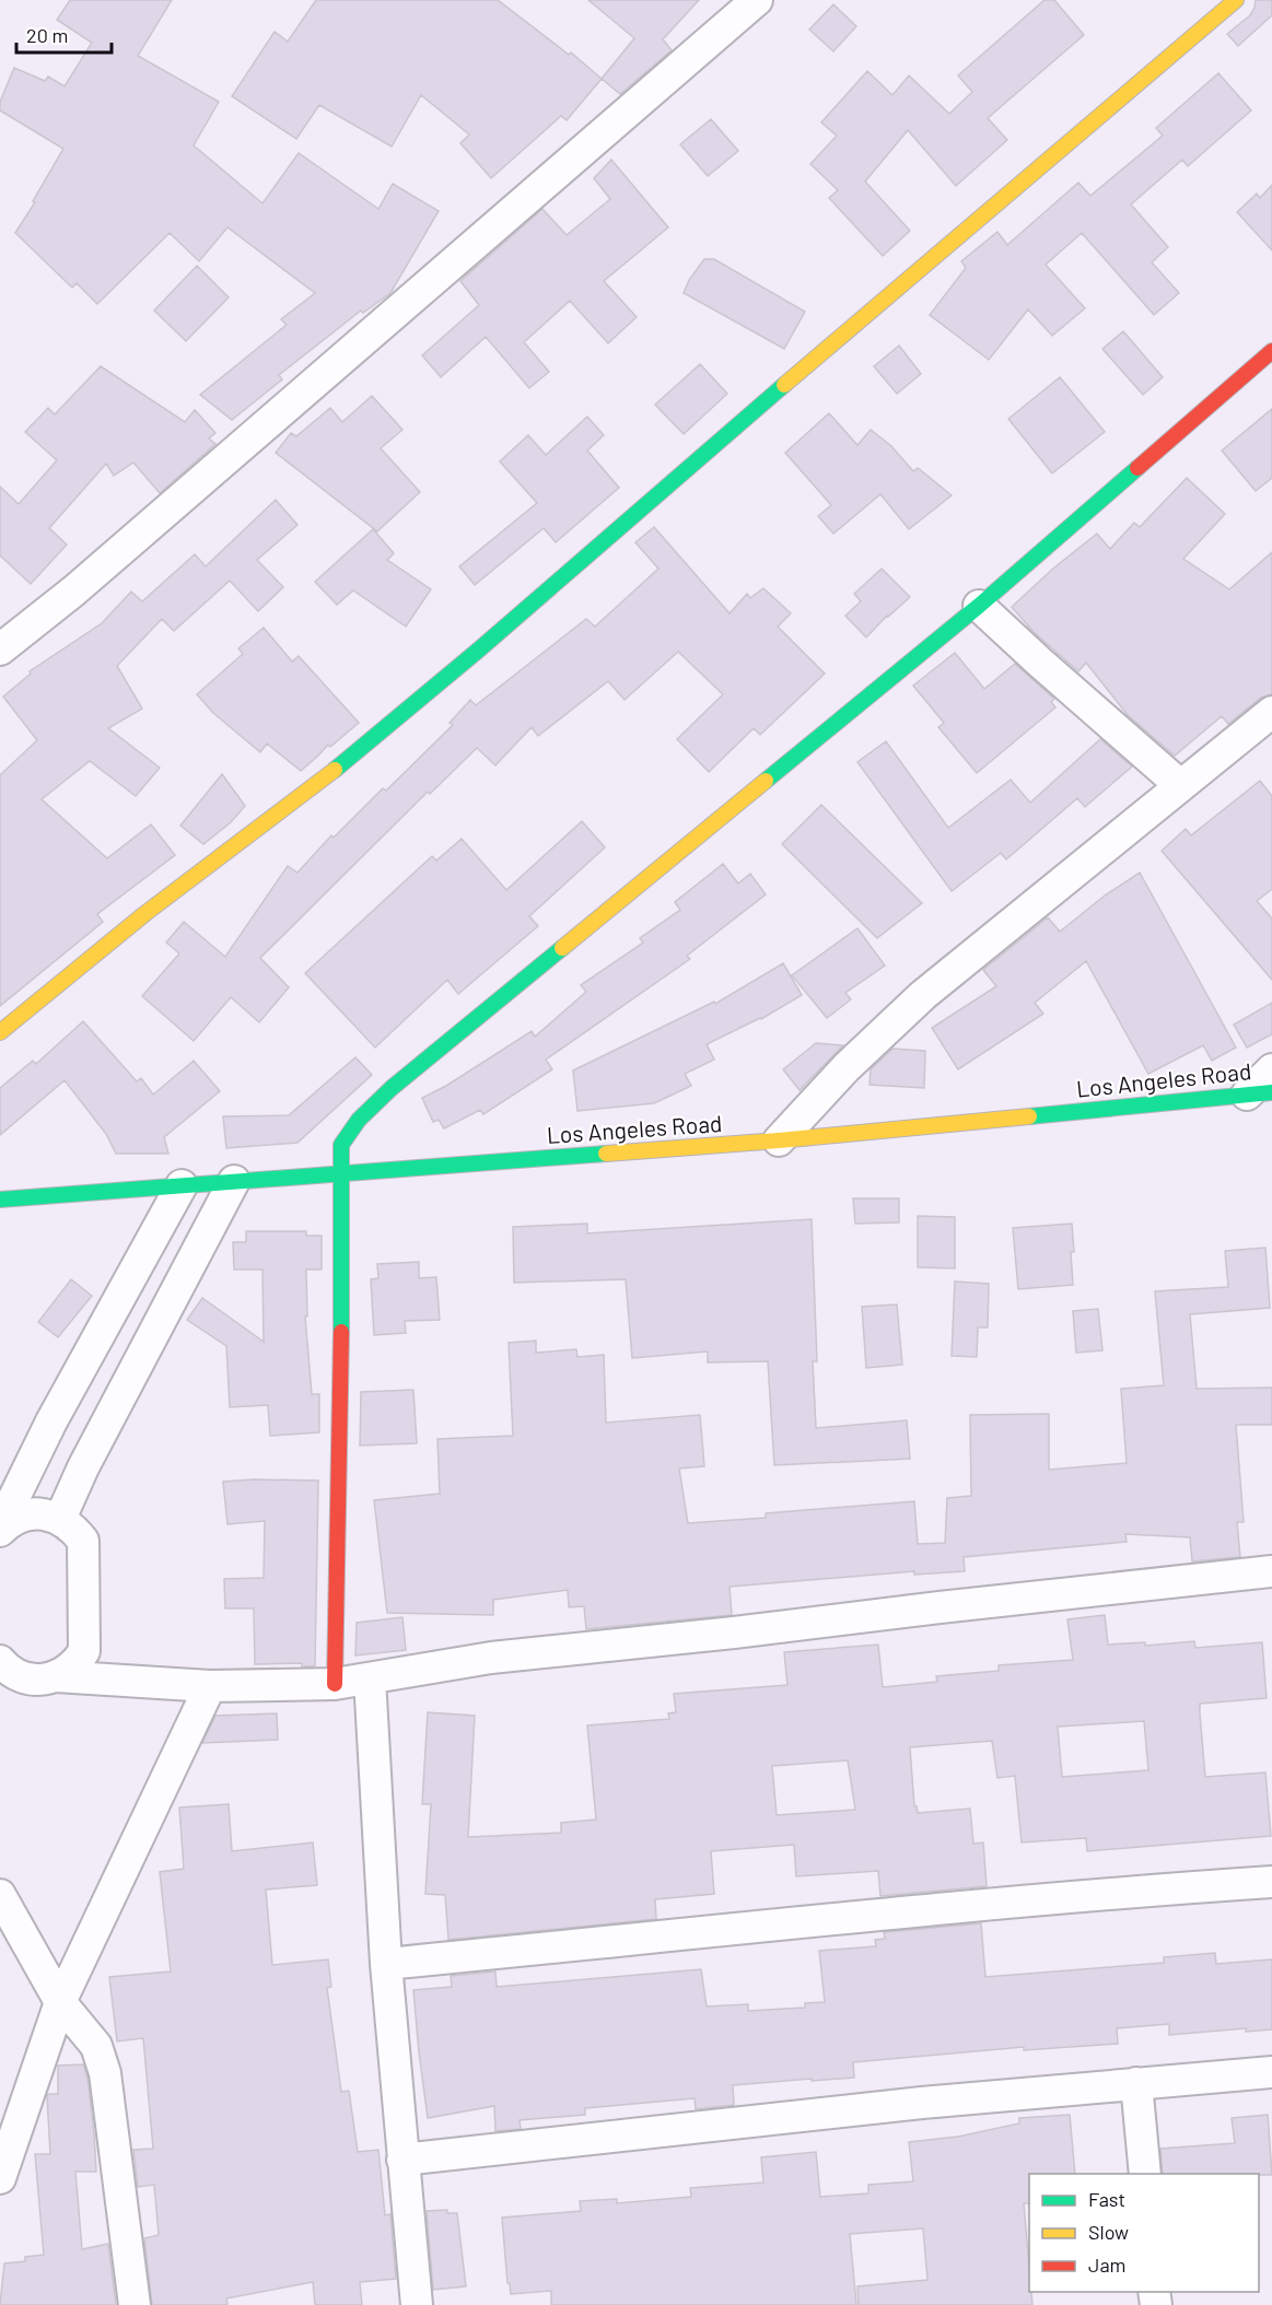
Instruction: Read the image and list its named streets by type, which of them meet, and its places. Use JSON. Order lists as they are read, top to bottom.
{
  "streets": {
    "street": ["Los Angeles Road"]
  },
  "legend": ["Fast", "Slow", "Jam"],
  "scale_bar": "20 m"
}
